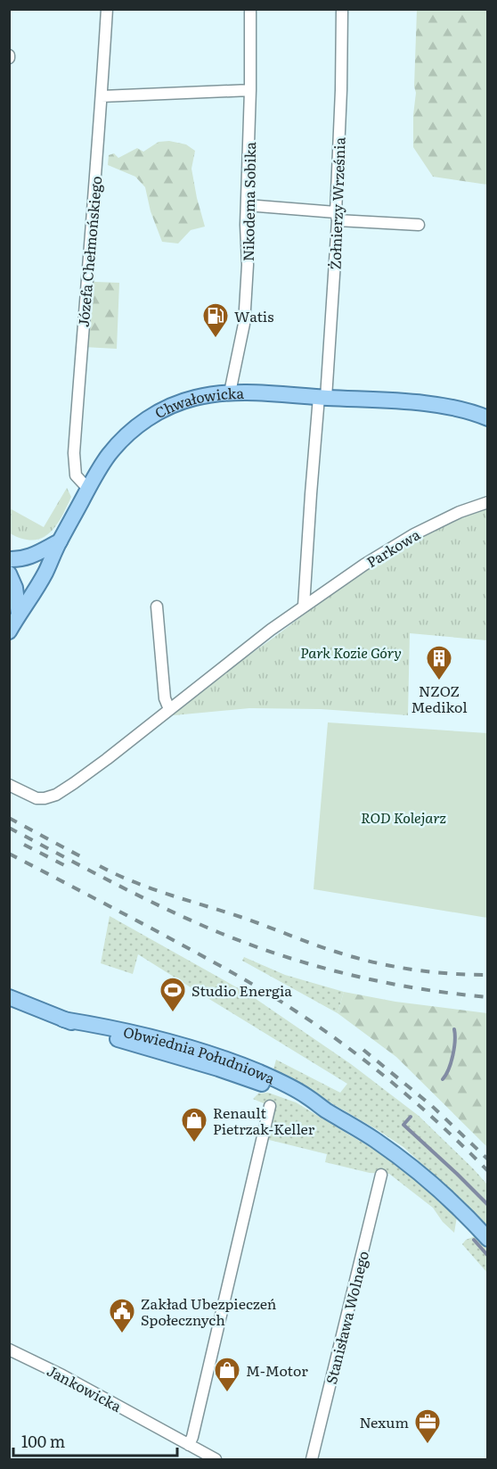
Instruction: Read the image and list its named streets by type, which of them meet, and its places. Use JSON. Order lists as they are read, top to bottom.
{
  "streets": {
    "main road": ["Chwałowicka", "Obwiednia Południowa"],
    "street": [
      "Nikodema Sobika",
      "Żołnierzy Września",
      "Józefa Chełmońskiego",
      "Parkowa",
      "Stanisława Wolnego",
      "Jankowicka"
    ]
  },
  "crossings": [
    ["Nikodema Sobika", "Chwałowicka"],
    ["Żołnierzy Września", "Chwałowicka"],
    ["Józefa Chełmońskiego", "Chwałowicka"]
  ],
  "parks": ["Park Kozie Góry", "ROD Kolejarz"],
  "places": {
    "fuel station": ["Watis"],
    "building": ["NZOZ Medikol"],
    "sports": ["Studio Energia"],
    "shop": ["Renault Pietrzak-Keller", "M-Motor"],
    "public building": ["Zakład Ubezpieczeń Społecznych"],
    "office": ["Nexum"]
  },
  "scale_bar": "100 m"
}
